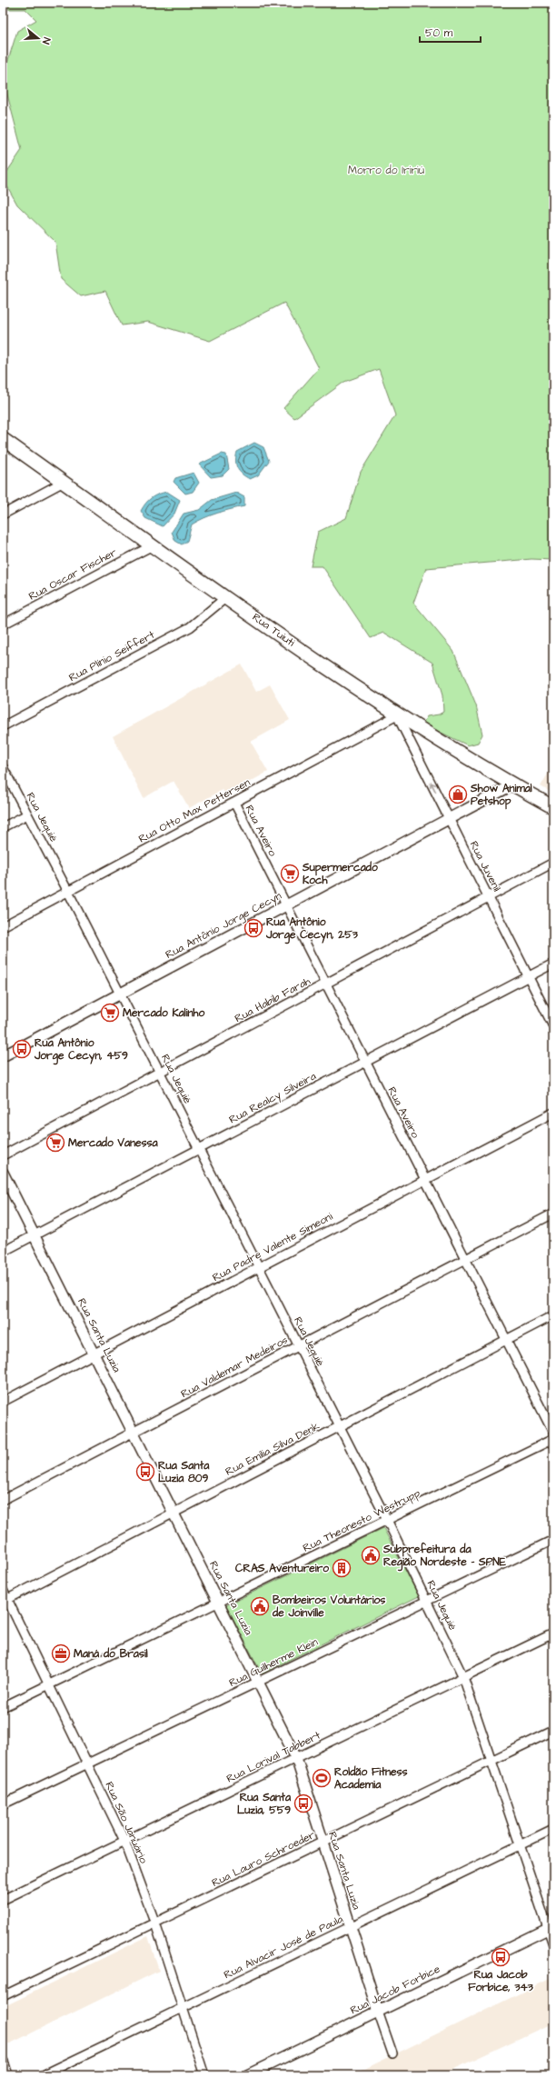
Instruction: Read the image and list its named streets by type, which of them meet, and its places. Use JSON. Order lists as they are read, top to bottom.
{
  "streets": {
    "main road": ["Rua Tuiuti"],
    "street": [
      "Rua Oscar Fischer",
      "Rua Plínio Seiffert",
      "Rua Otto Max Pettersen",
      "Rua Jequié",
      "Rua Aveiro",
      "Rua Juvenil",
      "Rua Antônio Jorge Cecyn",
      "Rua Habib Farah",
      "Rua Realcy Silveira",
      "Rua Padre Valente Simeoni",
      "Rua Santa Luzia",
      "Rua Valdemar Medeiros",
      "Rua Emília Silva Denk",
      "Rua Theonesto Westrupp",
      "Rua Guilherme Klein",
      "Rua Lorival Tabbert",
      "Rua São Januário",
      "Rua Lauro Schroeder",
      "Rua Alvacir José de Paula",
      "Rua Jacob Forbice"
    ]
  },
  "crossings": [
    ["Rua Oscar Fischer", "Rua Tuiuti"],
    ["Rua Tuiuti", "Rua Plínio Seiffert"],
    ["Rua Tuiuti", "Rua Otto Max Pettersen"],
    ["Rua Tuiuti", "Rua Juvenil"],
    ["Rua Tuiuti", "Rua Antônio Jorge Cecyn"],
    ["Rua Otto Max Pettersen", "Rua Jequié"],
    ["Rua Otto Max Pettersen", "Rua Aveiro"],
    ["Rua Otto Max Pettersen", "Rua Juvenil"],
    ["Rua Jequié", "Rua Antônio Jorge Cecyn"],
    ["Rua Jequié", "Rua Habib Farah"],
    ["Rua Jequié", "Rua Realcy Silveira"],
    ["Rua Jequié", "Rua Padre Valente Simeoni"],
    ["Rua Jequié", "Rua Valdemar Medeiros"],
    ["Rua Jequié", "Rua Emília Silva Denk"],
    ["Rua Jequié", "Rua Theonesto Westrupp"],
    ["Rua Jequié", "Rua Guilherme Klein"],
    ["Rua Jequié", "Rua Lorival Tabbert"],
    ["Rua Jequié", "Rua Lauro Schroeder"],
    ["Rua Jequié", "Rua Alvacir José de Paula"],
    ["Rua Jequié", "Rua Jacob Forbice"],
    ["Rua Aveiro", "Rua Antônio Jorge Cecyn"],
    ["Rua Aveiro", "Rua Habib Farah"],
    ["Rua Aveiro", "Rua Realcy Silveira"],
    ["Rua Aveiro", "Rua Padre Valente Simeoni"],
    ["Rua Aveiro", "Rua Valdemar Medeiros"],
    ["Rua Aveiro", "Rua Emília Silva Denk"],
    ["Rua Juvenil", "Rua Antônio Jorge Cecyn"],
    ["Rua Juvenil", "Rua Habib Farah"],
    ["Rua Juvenil", "Rua Realcy Silveira"],
    ["Rua Realcy Silveira", "Rua Santa Luzia"],
    ["Rua Padre Valente Simeoni", "Rua Santa Luzia"],
    ["Rua Santa Luzia", "Rua Valdemar Medeiros"],
    ["Rua Santa Luzia", "Rua Emília Silva Denk"],
    ["Rua Santa Luzia", "Rua Theonesto Westrupp"],
    ["Rua Santa Luzia", "Rua Guilherme Klein"],
    ["Rua Santa Luzia", "Rua Lorival Tabbert"],
    ["Rua Santa Luzia", "Rua Lauro Schroeder"],
    ["Rua Santa Luzia", "Rua Alvacir José de Paula"],
    ["Rua Santa Luzia", "Rua Jacob Forbice"],
    ["Rua Emília Silva Denk", "Rua São Januário"],
    ["Rua Theonesto Westrupp", "Rua São Januário"],
    ["Rua Guilherme Klein", "Rua São Januário"],
    ["Rua Lorival Tabbert", "Rua São Januário"],
    ["Rua São Januário", "Rua Lauro Schroeder"],
    ["Rua São Januário", "Rua Alvacir José de Paula"]
  ],
  "parks": ["Morro do Iririú"],
  "places": {
    "shop": ["Show Animal Petshop"],
    "supermarket": ["Supermercado Koch", "Mercado Kalinho", "Mercado Vanessa"],
    "bus stop": [
      "Rua Antônio Jorge Cecyn, 253",
      "Rua Antônio Jorge Cecyn, 459",
      "Rua Santa Luzia 809",
      "Rua Santa Luzia, 559",
      "Rua Jacob Forbice, 343"
    ],
    "public building": ["Subprefeitura da Região Nordeste - SPNE", "Bombeiros Voluntários de Joinville"],
    "building": ["CRAS Aventureiro"],
    "office": ["Maná do Brasil"],
    "sports": ["Roldão Fitness Academia"]
  },
  "scale_bar": "50 m",
  "north": "right"
}
